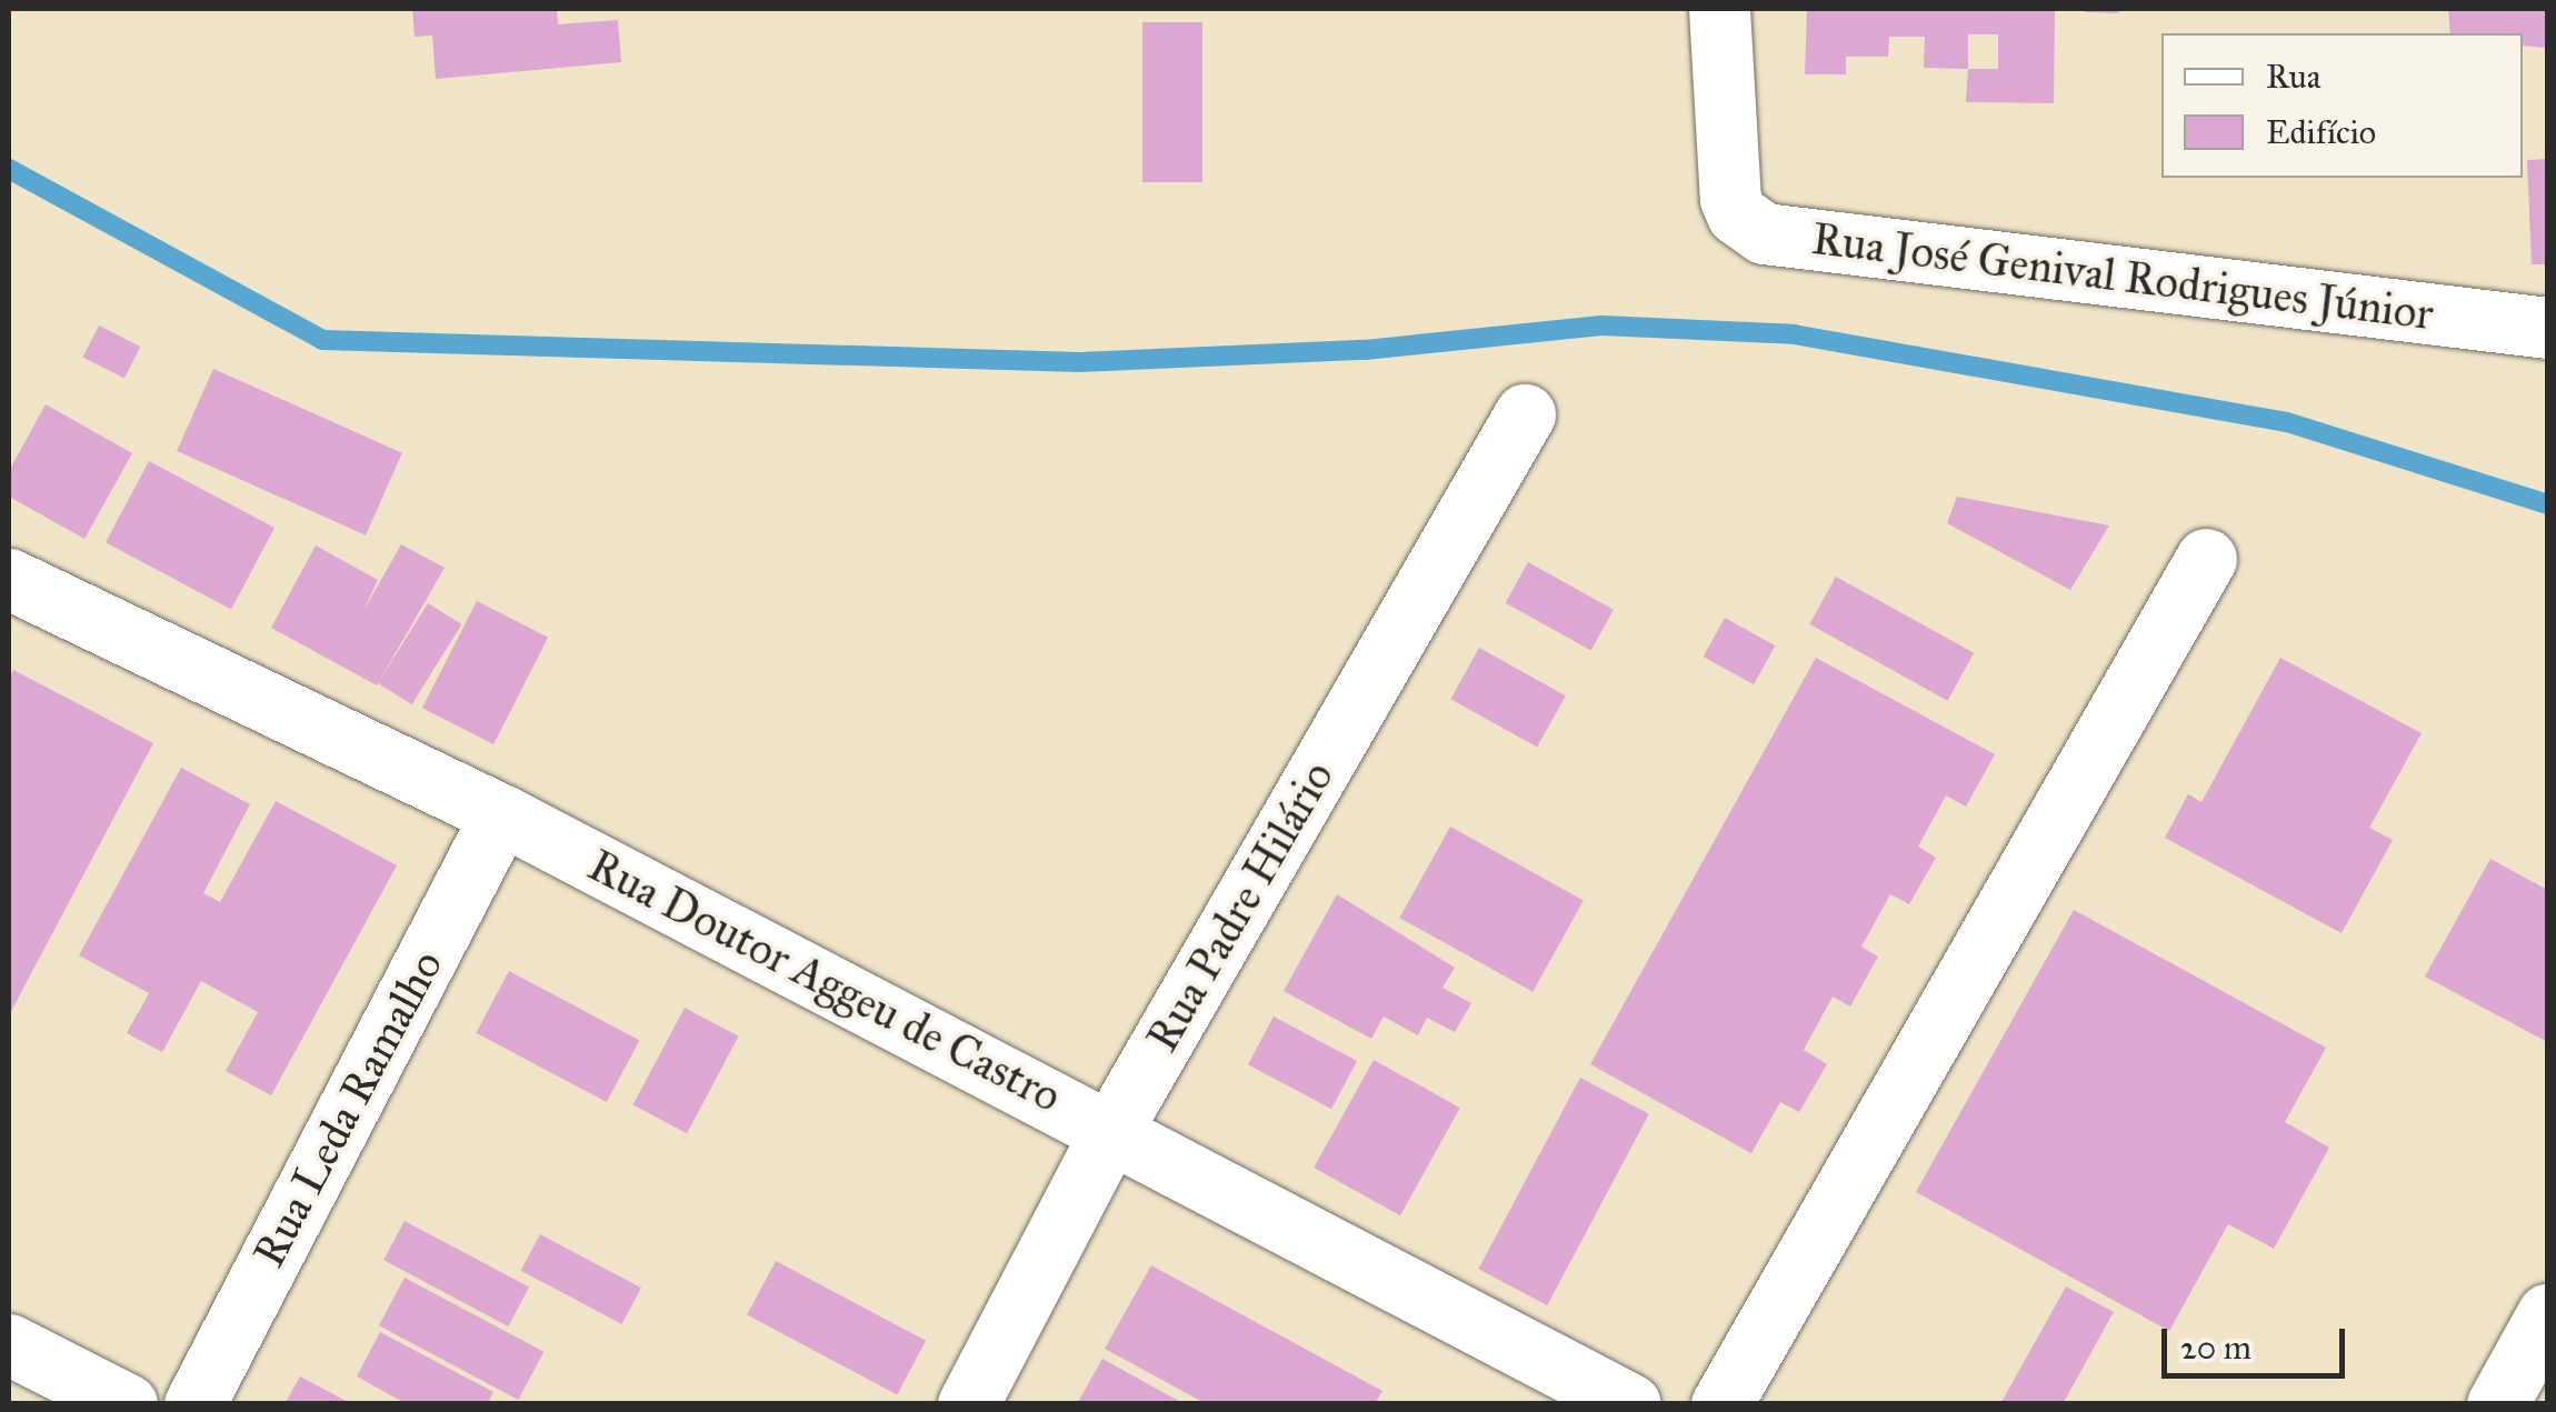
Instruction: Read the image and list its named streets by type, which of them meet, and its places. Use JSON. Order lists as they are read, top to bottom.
{
  "streets": {
    "street": [
      "Rua José Genival Rodrigues Júnior",
      "Rua Padre Hilário",
      "Rua Doutor Aggeu de Castro",
      "Rua Leda Ramalho"
    ]
  },
  "crossings": [
    ["Rua Padre Hilário", "Rua Doutor Aggeu de Castro"],
    ["Rua Doutor Aggeu de Castro", "Rua Leda Ramalho"]
  ],
  "legend": ["Rua", "Edifício"],
  "scale_bar": "20 m"
}
